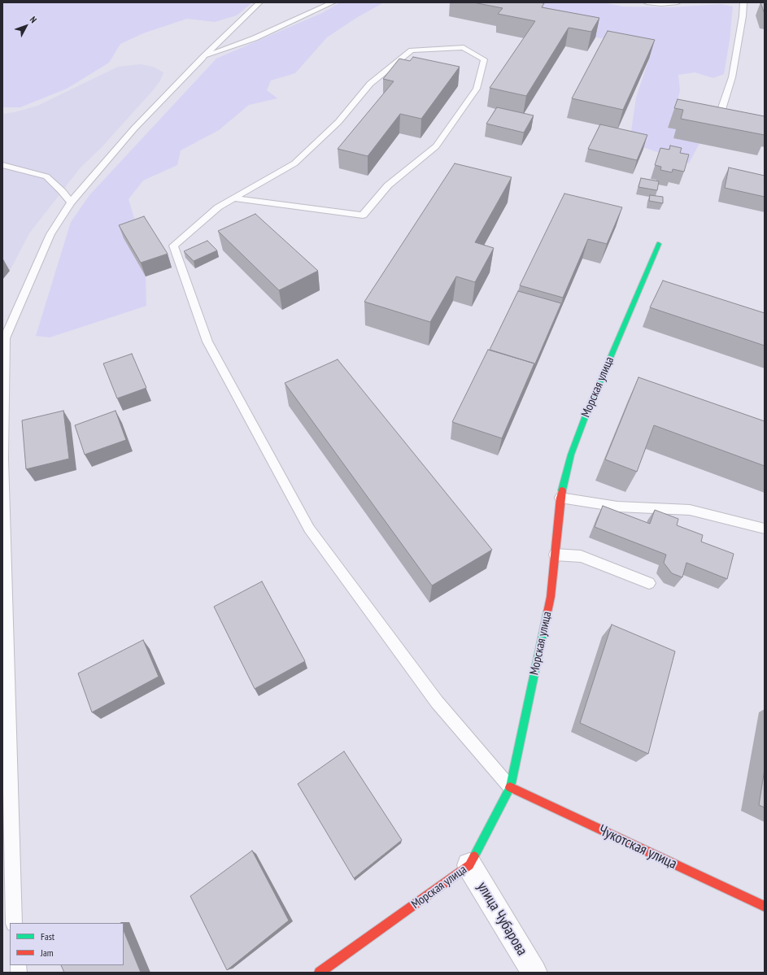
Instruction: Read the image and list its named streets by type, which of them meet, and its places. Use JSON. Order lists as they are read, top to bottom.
{
  "streets": {
    "street": ["Морская улица", "Чукотская улица", "улица Чубарова"]
  },
  "crossings": [
    ["Морская улица", "Чукотская улица"],
    ["Морская улица", "улица Чубарова"]
  ],
  "legend": ["Fast", "Jam"],
  "north": "top right"
}
